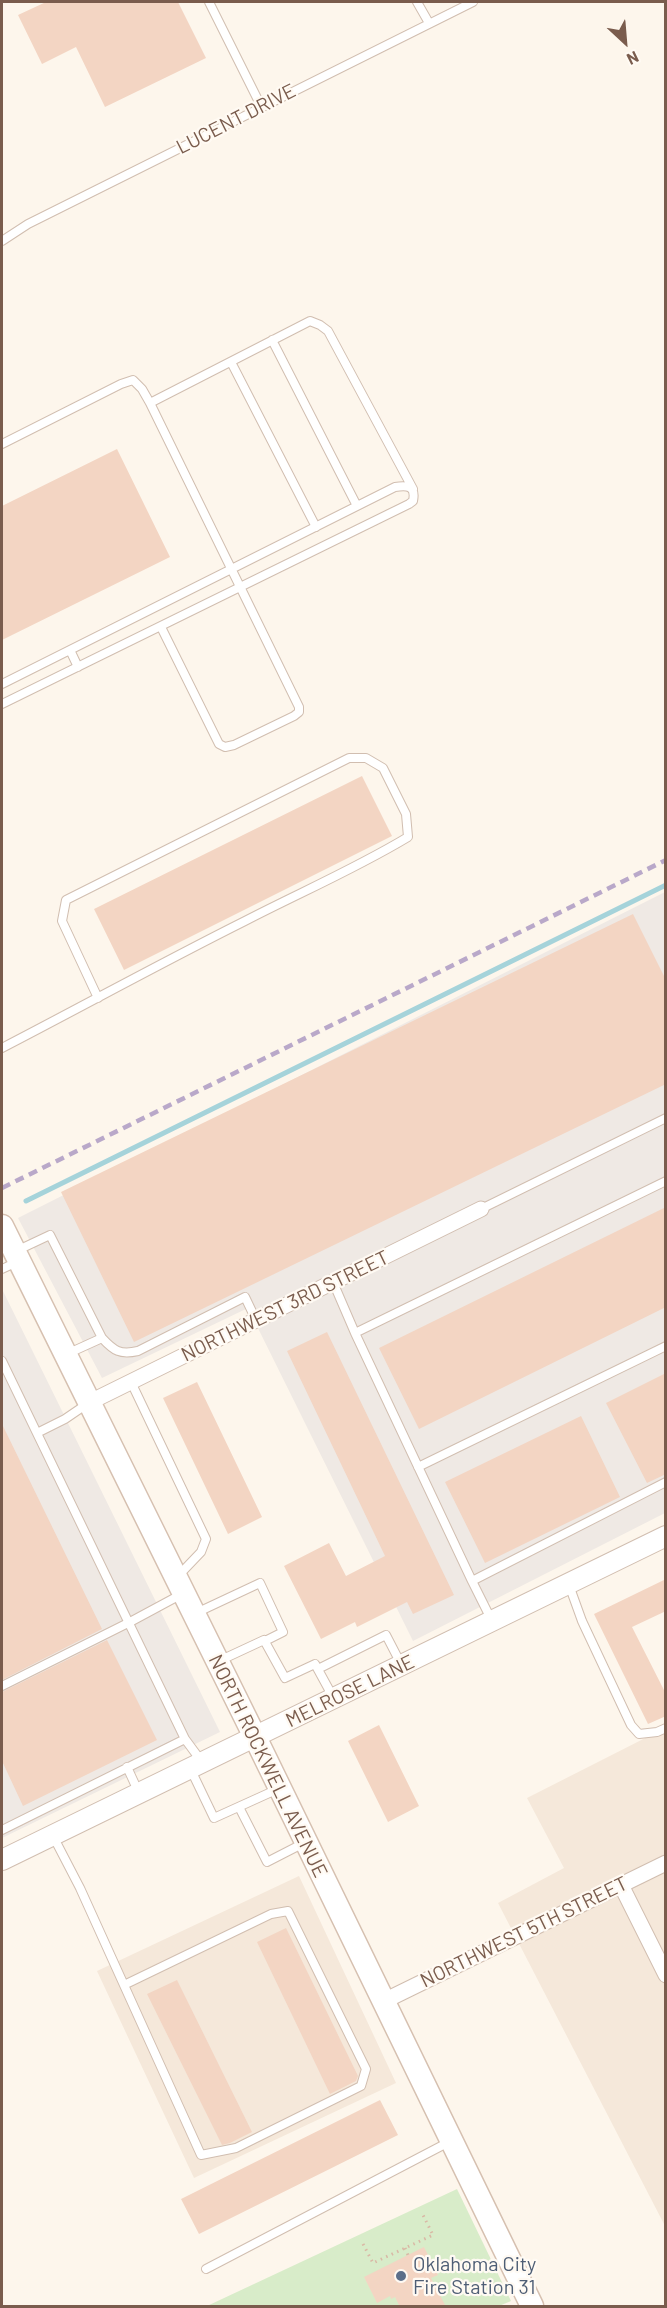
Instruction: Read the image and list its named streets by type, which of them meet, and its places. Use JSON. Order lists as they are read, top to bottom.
{
  "streets": {
    "main road": ["NORTH ROCKWELL AVENUE"],
    "street": ["NORTHWEST 3RD STREET", "MELROSE LANE", "NORTHWEST 5TH STREET"],
    "lane": ["LUCENT DRIVE"]
  },
  "crossings": [
    ["NORTHWEST 3RD STREET", "NORTH ROCKWELL AVENUE"],
    ["MELROSE LANE", "NORTH ROCKWELL AVENUE"],
    ["NORTH ROCKWELL AVENUE", "NORTHWEST 5TH STREET"]
  ],
  "places": ["Oklahoma City Fire Station 31"],
  "north": "bottom right"
}
